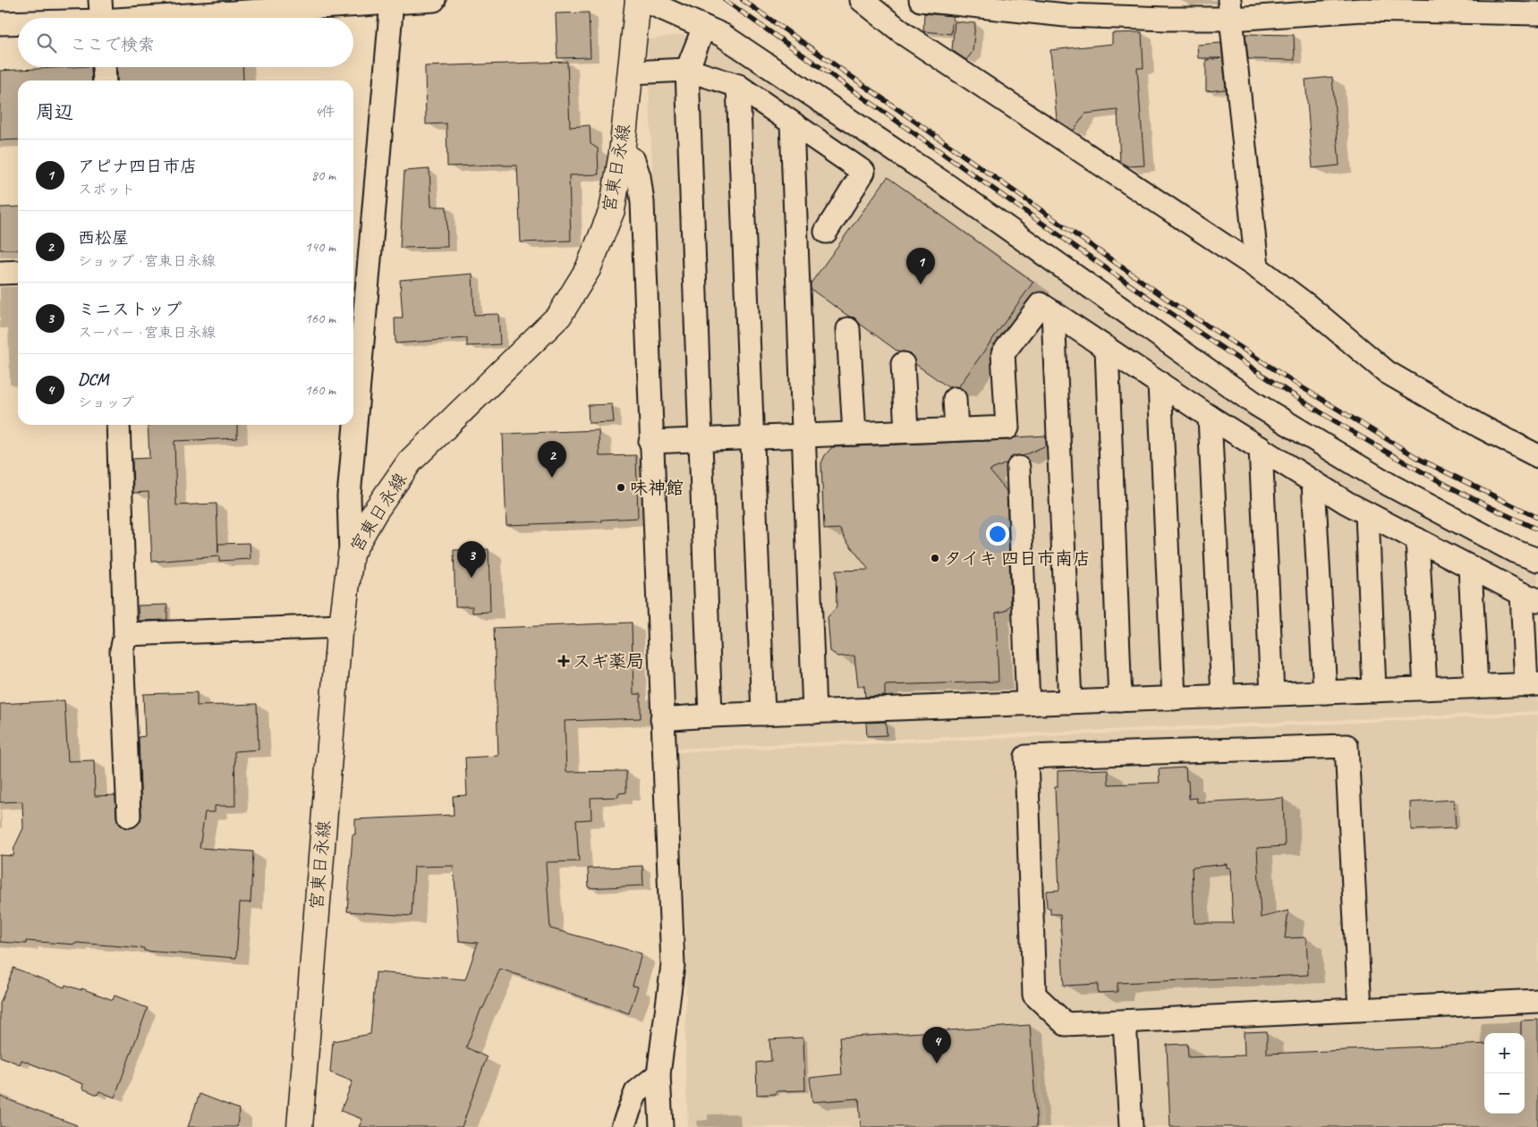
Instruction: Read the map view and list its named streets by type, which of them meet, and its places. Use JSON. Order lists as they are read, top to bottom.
{
  "streets": {
    "main road": ["宮東日永線"]
  },
  "places": {
    "other": ["味神館", "タイキ 四日市南店"],
    "health": ["スギ薬局"]
  },
  "page": {
    "search": "ここで検索",
    "heading": ["周辺", "4件"],
    "list": [
      {
        "mark": "1",
        "name": "アピナ四日市店",
        "note": "スポット",
        "value": "80 m"
      },
      {
        "mark": "2",
        "name": "西松屋",
        "note": "ショップ · 宮東日永線",
        "value": "140 m"
      },
      {
        "mark": "3",
        "name": "ミニストップ",
        "note": "スーパー · 宮東日永線",
        "value": "160 m"
      },
      {
        "mark": "4",
        "name": "DCM",
        "note": "ショップ",
        "value": "160 m"
      }
    ],
    "pins": [
      "1",
      "2",
      "3",
      "4"
    ],
    "map_buttons": ["+", "−"]
  }
}
